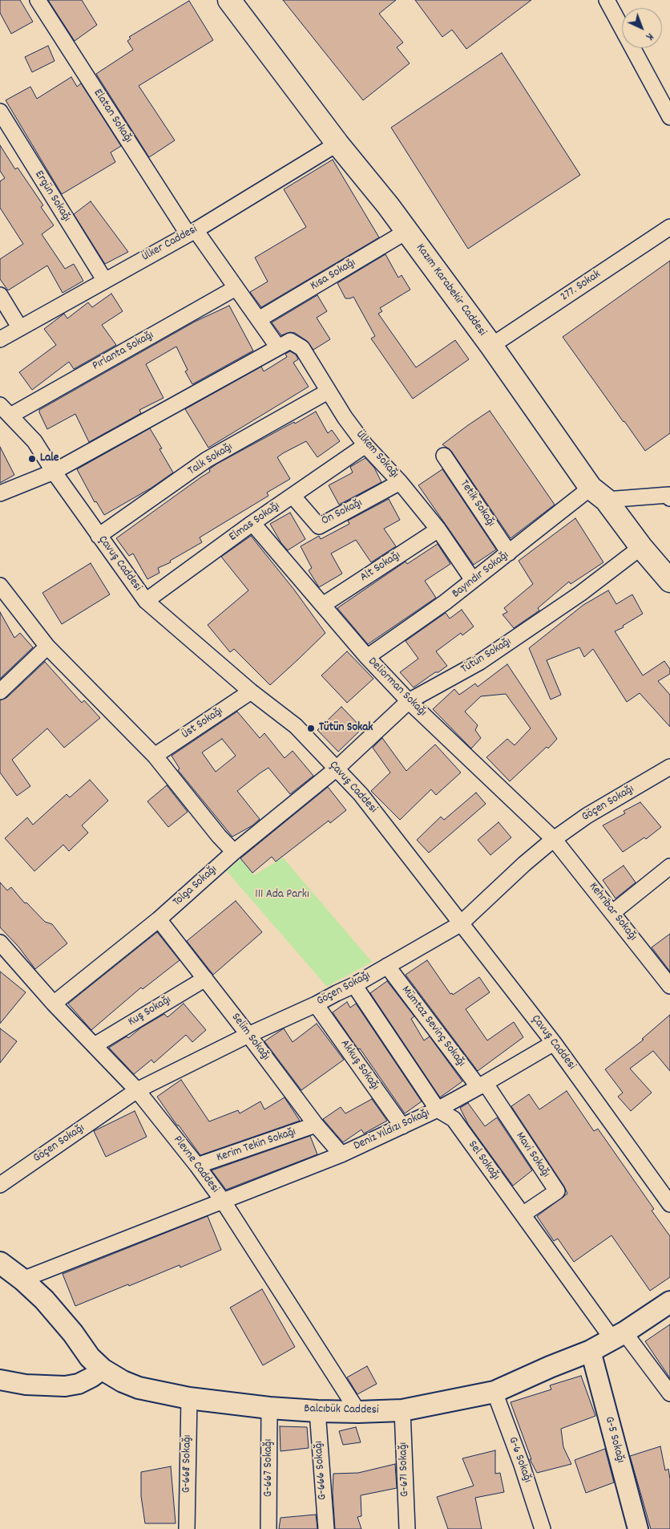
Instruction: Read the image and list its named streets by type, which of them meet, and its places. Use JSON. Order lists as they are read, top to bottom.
{
  "streets": {
    "main road": ["Kazım Karabekir Caddesi", "Balcıbük Caddesi"],
    "street": [
      "Elatan Sokağı",
      "Ergün Sokağı",
      "Ülker Caddesi",
      "Kısa Sokağı",
      "277. Sokak",
      "Pırlanta Sokağı",
      "Ülkem Sokağı",
      "Talk Sokağı",
      "Tetik Sokağı",
      "Ön Sokağı",
      "Elmas Sokağı",
      "Çavuş Caddesi",
      "Alt Sokağı",
      "Bayındır Sokağı",
      "Tütün Sokağı",
      "Deliorman Sokağı",
      "Üst Sokağı",
      "Göçen Sokağı",
      "Tolga Sokağı",
      "Kehribar Sokağı",
      "Kuş Sokağı",
      "Mümtaz Sevinç Sokağı",
      "Selim Sokağı",
      "Akkuş Sokağı",
      "Deniz Yıldızı Sokağı",
      "Kerim Tekin Sokağı",
      "Mavi Sokağı",
      "Sel Sokağı",
      "Plevne Caddesi",
      "G-5 Sokağı",
      "G-6 Sokağı",
      "G-668 Sokağı",
      "G-667 Sokağı",
      "G-671 Sokağı",
      "G-666 Sokağı"
    ]
  },
  "crossings": [
    ["Elatan Sokağı", "Ülker Caddesi"],
    ["Ergün Sokağı", "Ülker Caddesi"],
    ["Ülker Caddesi", "Kazım Karabekir Caddesi"],
    ["Kısa Sokağı", "Kazım Karabekir Caddesi"],
    ["277. Sokak", "Kazım Karabekir Caddesi"],
    ["Kazım Karabekir Caddesi", "Bayındır Sokağı"],
    ["Kazım Karabekir Caddesi", "Tütün Sokağı"],
    ["Pırlanta Sokağı", "Çavuş Caddesi"],
    ["Ülkem Sokağı", "Talk Sokağı"],
    ["Ülkem Sokağı", "Ön Sokağı"],
    ["Ülkem Sokağı", "Elmas Sokağı"],
    ["Ülkem Sokağı", "Çavuş Caddesi"],
    ["Ülkem Sokağı", "Alt Sokağı"],
    ["Ülkem Sokağı", "Bayındır Sokağı"],
    ["Talk Sokağı", "Çavuş Caddesi"],
    ["Tetik Sokağı", "Bayındır Sokağı"],
    ["Ön Sokağı", "Elmas Sokağı"],
    ["Elmas Sokağı", "Çavuş Caddesi"],
    ["Elmas Sokağı", "Deliorman Sokağı"],
    ["Çavuş Caddesi", "Tütün Sokağı"],
    ["Çavuş Caddesi", "Üst Sokağı"],
    ["Çavuş Caddesi", "Göçen Sokağı"],
    ["Çavuş Caddesi", "Tolga Sokağı"],
    ["Çavuş Caddesi", "Deniz Yıldızı Sokağı"],
    ["Alt Sokağı", "Deliorman Sokağı"],
    ["Bayındır Sokağı", "Deliorman Sokağı"],
    ["Tütün Sokağı", "Deliorman Sokağı"],
    ["Tütün Sokağı", "Tolga Sokağı"],
    ["Deliorman Sokağı", "Göçen Sokağı"],
    ["Deliorman Sokağı", "Kehribar Sokağı"],
    ["Göçen Sokağı", "Kehribar Sokağı"],
    ["Göçen Sokağı", "Mümtaz Sevinç Sokağı"],
    ["Göçen Sokağı", "Selim Sokağı"],
    ["Göçen Sokağı", "Akkuş Sokağı"],
    ["Göçen Sokağı", "Sel Sokağı"],
    ["Göçen Sokağı", "Plevne Caddesi"],
    ["Tolga Sokağı", "Selim Sokağı"],
    ["Tolga Sokağı", "Plevne Caddesi"],
    ["Kuş Sokağı", "Selim Sokağı"],
    ["Kuş Sokağı", "Plevne Caddesi"],
    ["Mümtaz Sevinç Sokağı", "Deniz Yıldızı Sokağı"],
    ["Mümtaz Sevinç Sokağı", "Mavi Sokağı"],
    ["Selim Sokağı", "Deniz Yıldızı Sokağı"],
    ["Selim Sokağı", "Kerim Tekin Sokağı"],
    ["Akkuş Sokağı", "Deniz Yıldızı Sokağı"],
    ["Deniz Yıldızı Sokağı", "Mavi Sokağı"],
    ["Deniz Yıldızı Sokağı", "Sel Sokağı"],
    ["Deniz Yıldızı Sokağı", "Plevne Caddesi"],
    ["Deniz Yıldızı Sokağı", "Balcıbük Caddesi"],
    ["Kerim Tekin Sokağı", "Plevne Caddesi"],
    ["Mavi Sokağı", "Sel Sokağı"],
    ["Sel Sokağı", "Balcıbük Caddesi"],
    ["Plevne Caddesi", "Balcıbük Caddesi"],
    ["Balcıbük Caddesi", "G-5 Sokağı"],
    ["Balcıbük Caddesi", "G-6 Sokağı"],
    ["Balcıbük Caddesi", "G-668 Sokağı"],
    ["Balcıbük Caddesi", "G-667 Sokağı"],
    ["Balcıbük Caddesi", "G-671 Sokağı"],
    ["Balcıbük Caddesi", "G-666 Sokağı"]
  ],
  "parks": ["111 Ada Parkı"],
  "places": ["Lale", "Tütün Sokak"],
  "north": "bottom right"
}
